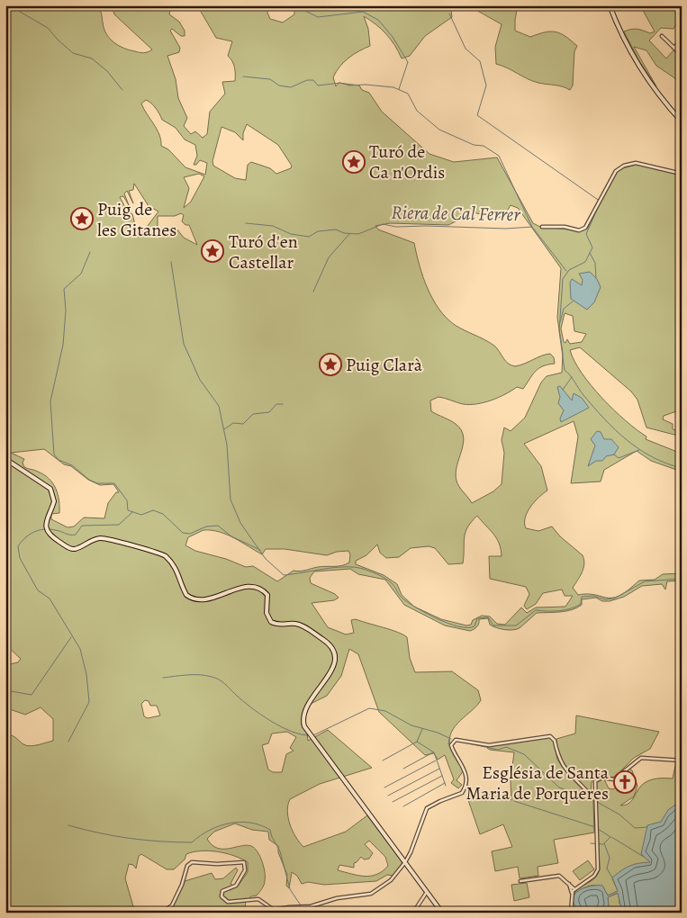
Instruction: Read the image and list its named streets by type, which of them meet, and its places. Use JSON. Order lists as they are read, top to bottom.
{
  "water": ["Riera de Cal Ferrer"],
  "places": {
    "place": [
      "Turó de Ca n'Ordis",
      "Puig de les Gitanes",
      "Turó d'en Castellar",
      "Puig Clarà"
    ],
    "church": ["Església de Santa Maria de Porqueres"]
  }
}
